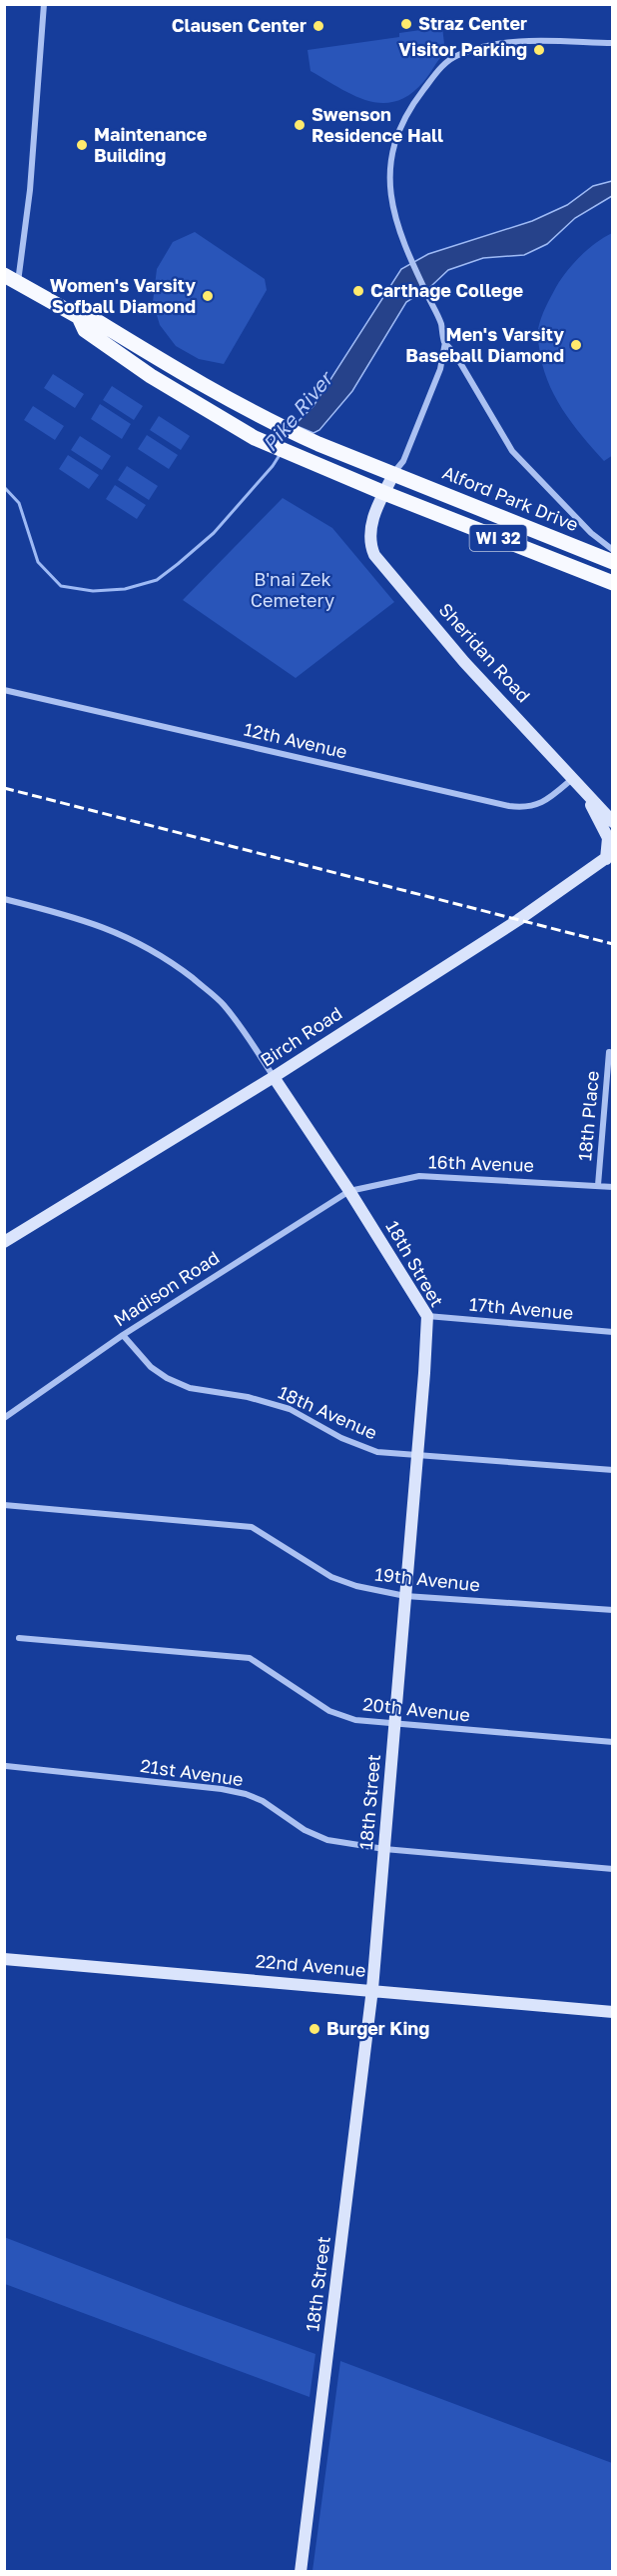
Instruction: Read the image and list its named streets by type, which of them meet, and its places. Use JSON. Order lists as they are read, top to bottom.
{
  "streets": {
    "main road": ["Alford Park Drive", "WI 32"],
    "street": [
      "Sheridan Road",
      "12th Avenue",
      "Birch Road",
      "18th Place",
      "16th Avenue",
      "18th Street",
      "Madison Road",
      "17th Avenue",
      "18th Avenue",
      "19th Avenue",
      "20th Avenue",
      "21st Avenue",
      "22nd Avenue"
    ]
  },
  "crossings": [
    ["Alford Park Drive", "WI 32"],
    ["Alford Park Drive", "Sheridan Road"],
    ["WI 32", "Sheridan Road"],
    ["Sheridan Road", "12th Avenue"],
    ["Birch Road", "18th Street"],
    ["18th Place", "16th Avenue"],
    ["16th Avenue", "18th Street"],
    ["16th Avenue", "Madison Road"],
    ["18th Street", "Madison Road"],
    ["18th Street", "17th Avenue"],
    ["18th Street", "18th Avenue"],
    ["18th Street", "19th Avenue"],
    ["18th Street", "20th Avenue"],
    ["18th Street", "21st Avenue"],
    ["18th Street", "22nd Avenue"],
    ["Madison Road", "18th Avenue"]
  ],
  "water": ["Pike River"],
  "parks": ["B'nai Zek Cemetery"],
  "places": [
    "Straz Center",
    "Clausen Center",
    "Visitor Parking",
    "Swenson Residence Hall",
    "Maintenance Building",
    "Carthage College",
    "Women's Varsity Sofball Diamond",
    "Men's Varsity Baseball Diamond",
    "Burger King"
  ]
}
